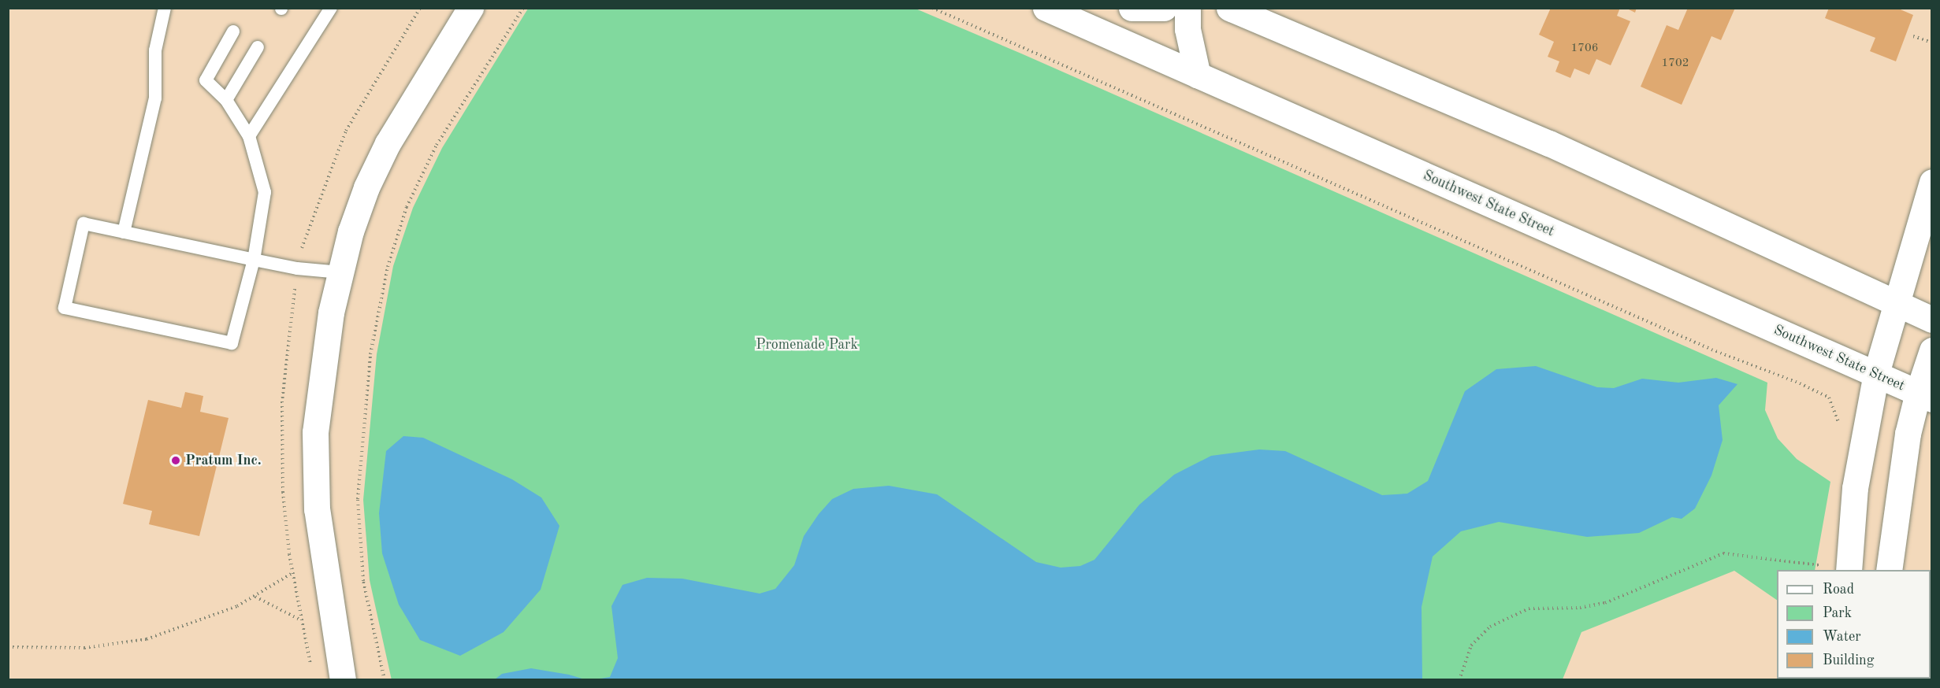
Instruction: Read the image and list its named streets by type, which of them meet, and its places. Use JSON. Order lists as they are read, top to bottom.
{
  "streets": {
    "main road": ["Southwest State Street"]
  },
  "parks": ["Promenade Park"],
  "places": ["Pratum Inc."],
  "house_numbers": ["1706", "1702"],
  "legend": [
    "Road",
    "Park",
    "Water",
    "Building"
  ]
}
